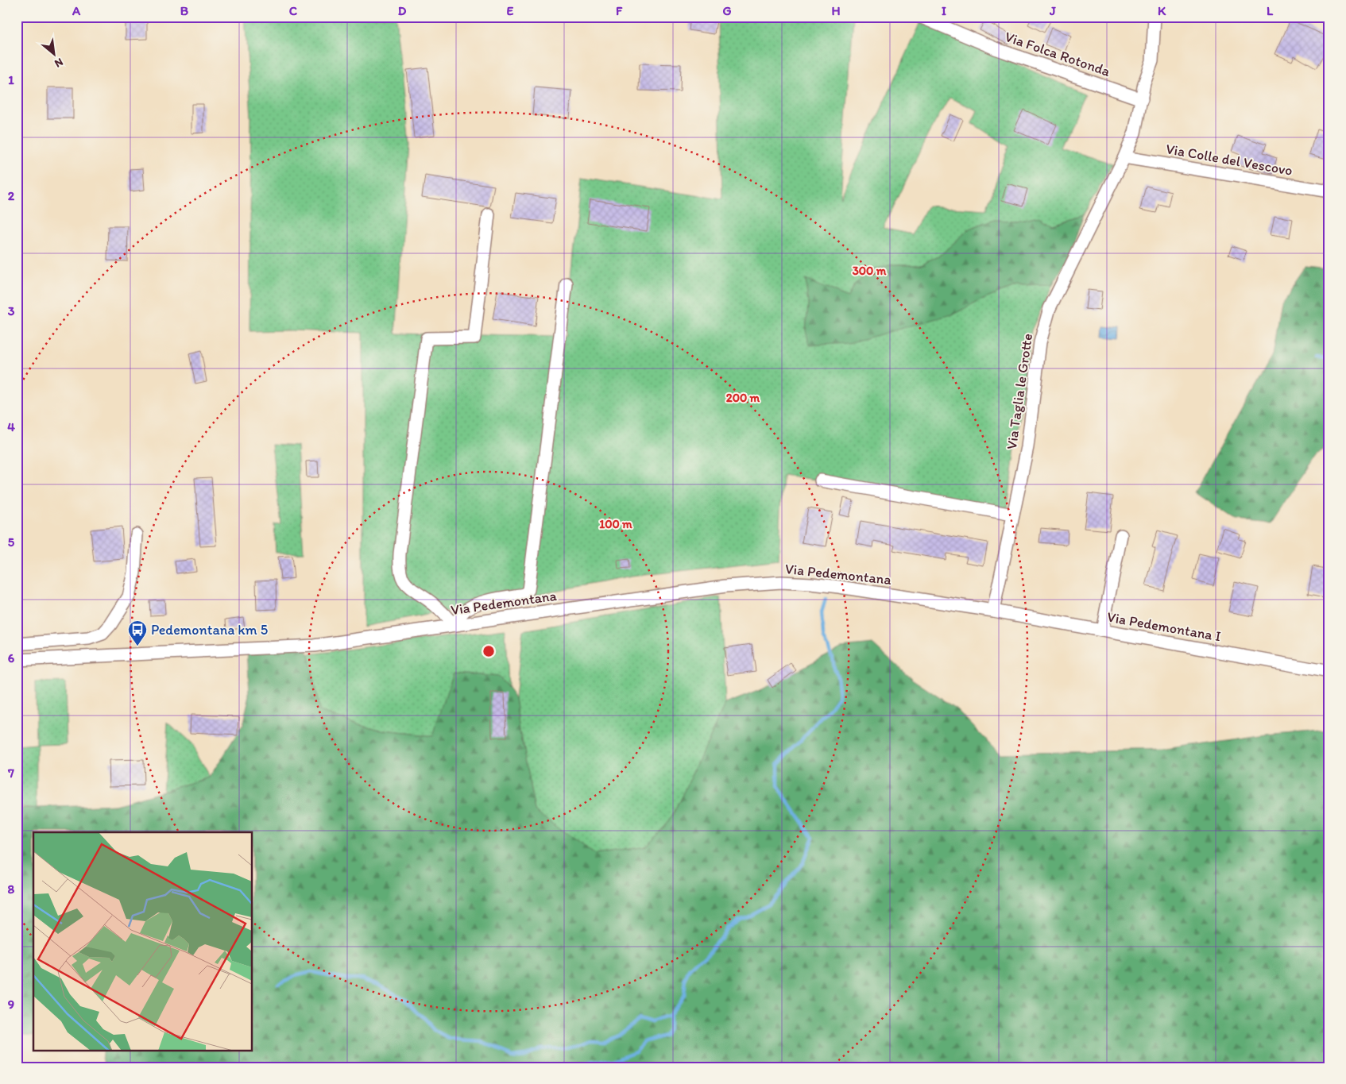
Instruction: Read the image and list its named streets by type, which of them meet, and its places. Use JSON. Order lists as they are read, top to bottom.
{
  "streets": {
    "street": [
      "Via Folca Rotonda",
      "Via Colle del Vescovo",
      "Via Taglia le Grotte",
      "Via Pedemontana",
      "Via Pedemontana I"
    ]
  },
  "crossings": [
    ["Via Folca Rotonda", "Via Taglia le Grotte"],
    ["Via Colle del Vescovo", "Via Taglia le Grotte"],
    ["Via Taglia le Grotte", "Via Pedemontana"],
    ["Via Taglia le Grotte", "Via Pedemontana I"],
    ["Via Pedemontana", "Via Pedemontana I"]
  ],
  "places": {
    "bus stop": ["Pedemontana km 5"]
  },
  "north": "bottom right",
  "grid": {
    "columns": [
      "A",
      "B",
      "C",
      "D",
      "E",
      "F",
      "G",
      "H",
      "I",
      "J",
      "K",
      "L"
    ],
    "rows": [
      "1",
      "2",
      "3",
      "4",
      "5",
      "6",
      "7",
      "8",
      "9"
    ]
  },
  "rings": ["300 m", "200 m", "100 m"]
}
